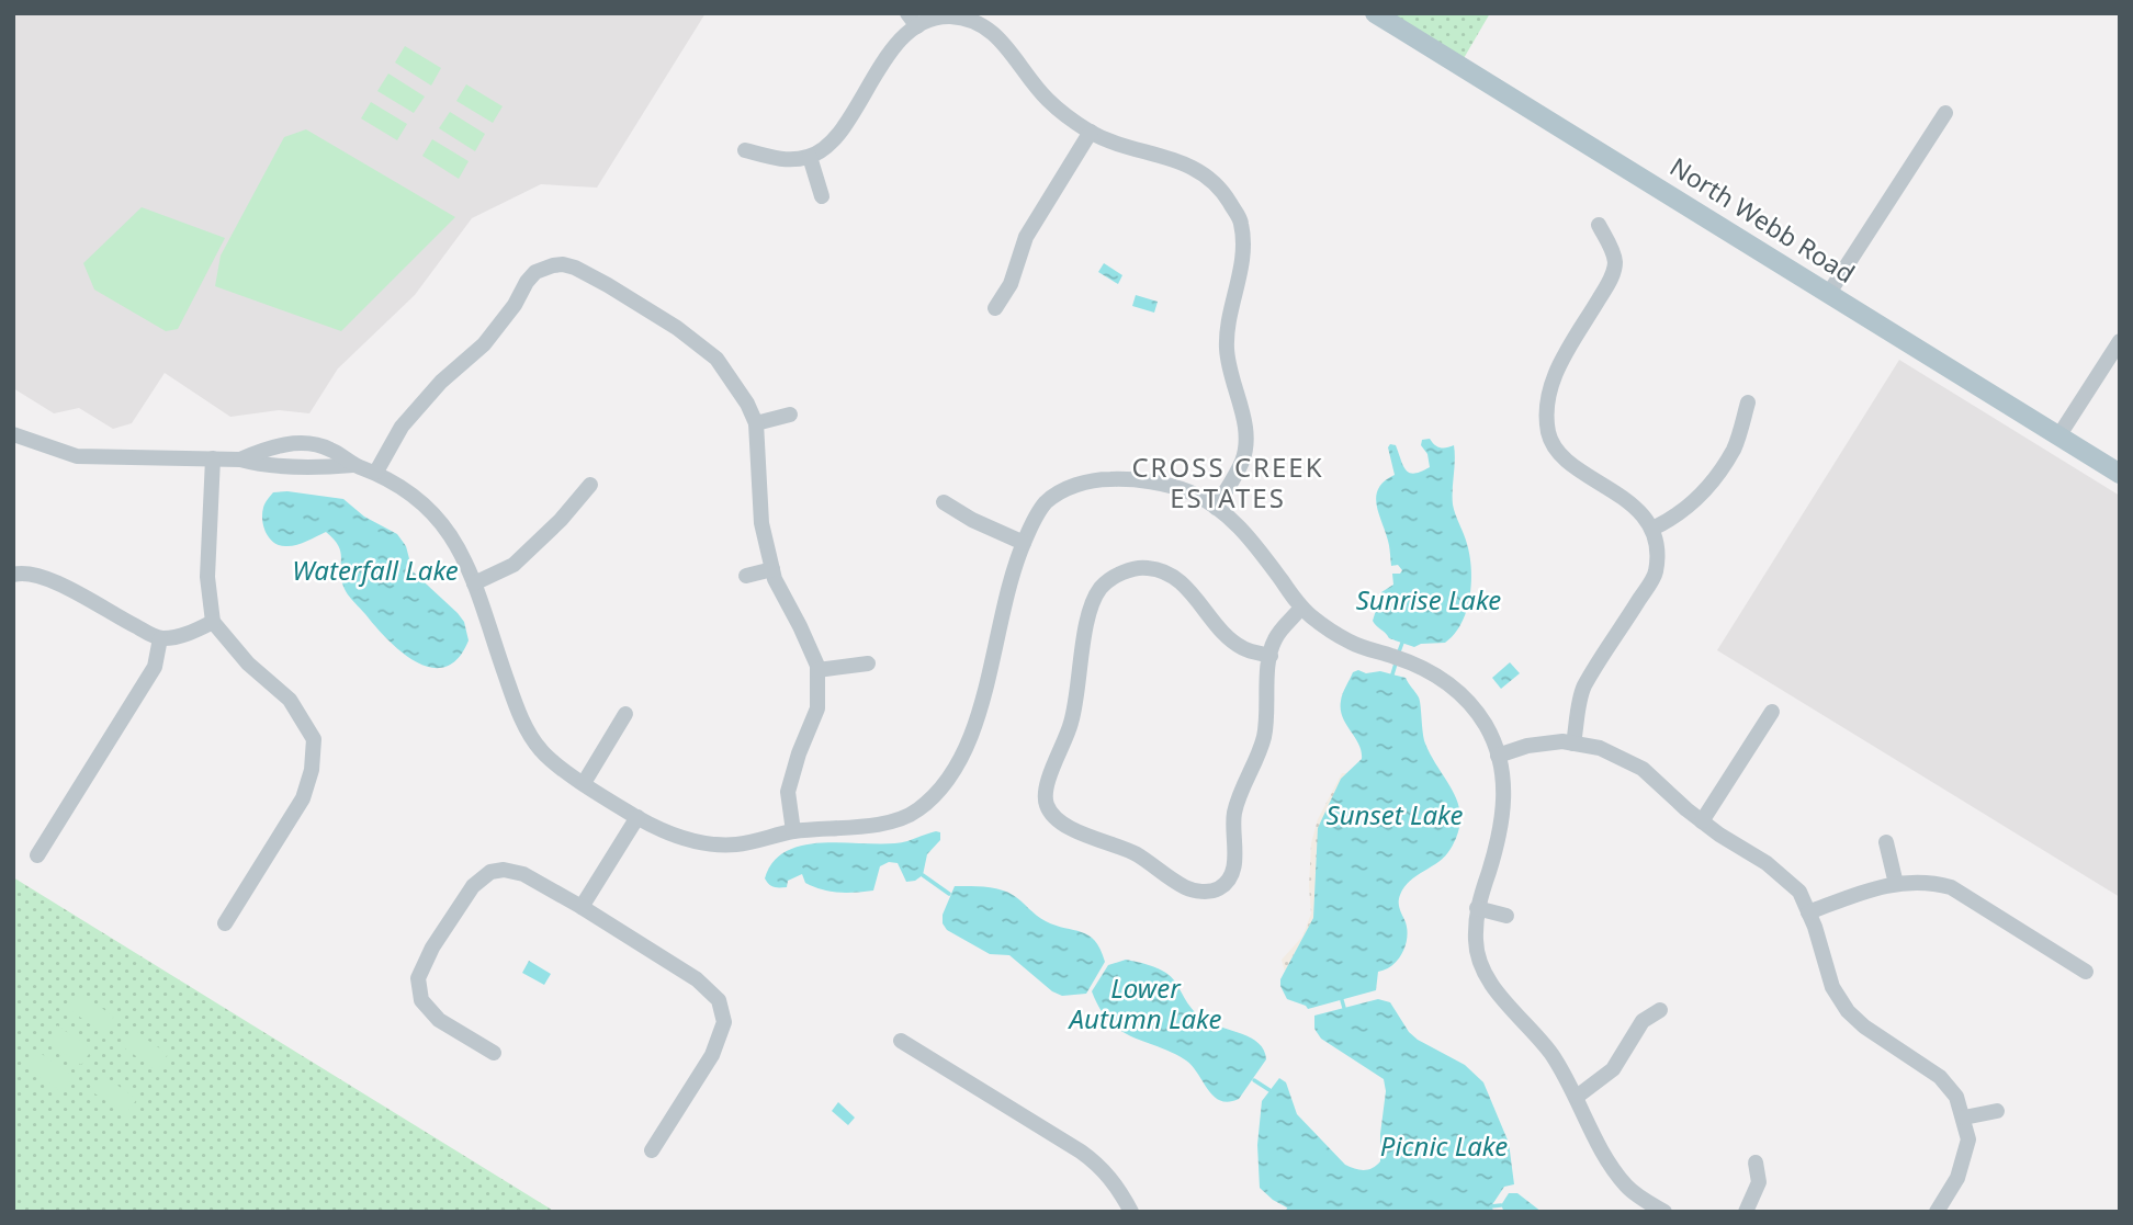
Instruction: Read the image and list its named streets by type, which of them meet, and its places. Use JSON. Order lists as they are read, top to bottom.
{
  "streets": {
    "main road": ["North Webb Road"]
  },
  "districts": ["CROSS CREEK ESTATES"],
  "water": [
    "Waterfall Lake",
    "Sunrise Lake",
    "Sunset Lake",
    "Lower Autumn Lake",
    "Picnic Lake"
  ]
}
